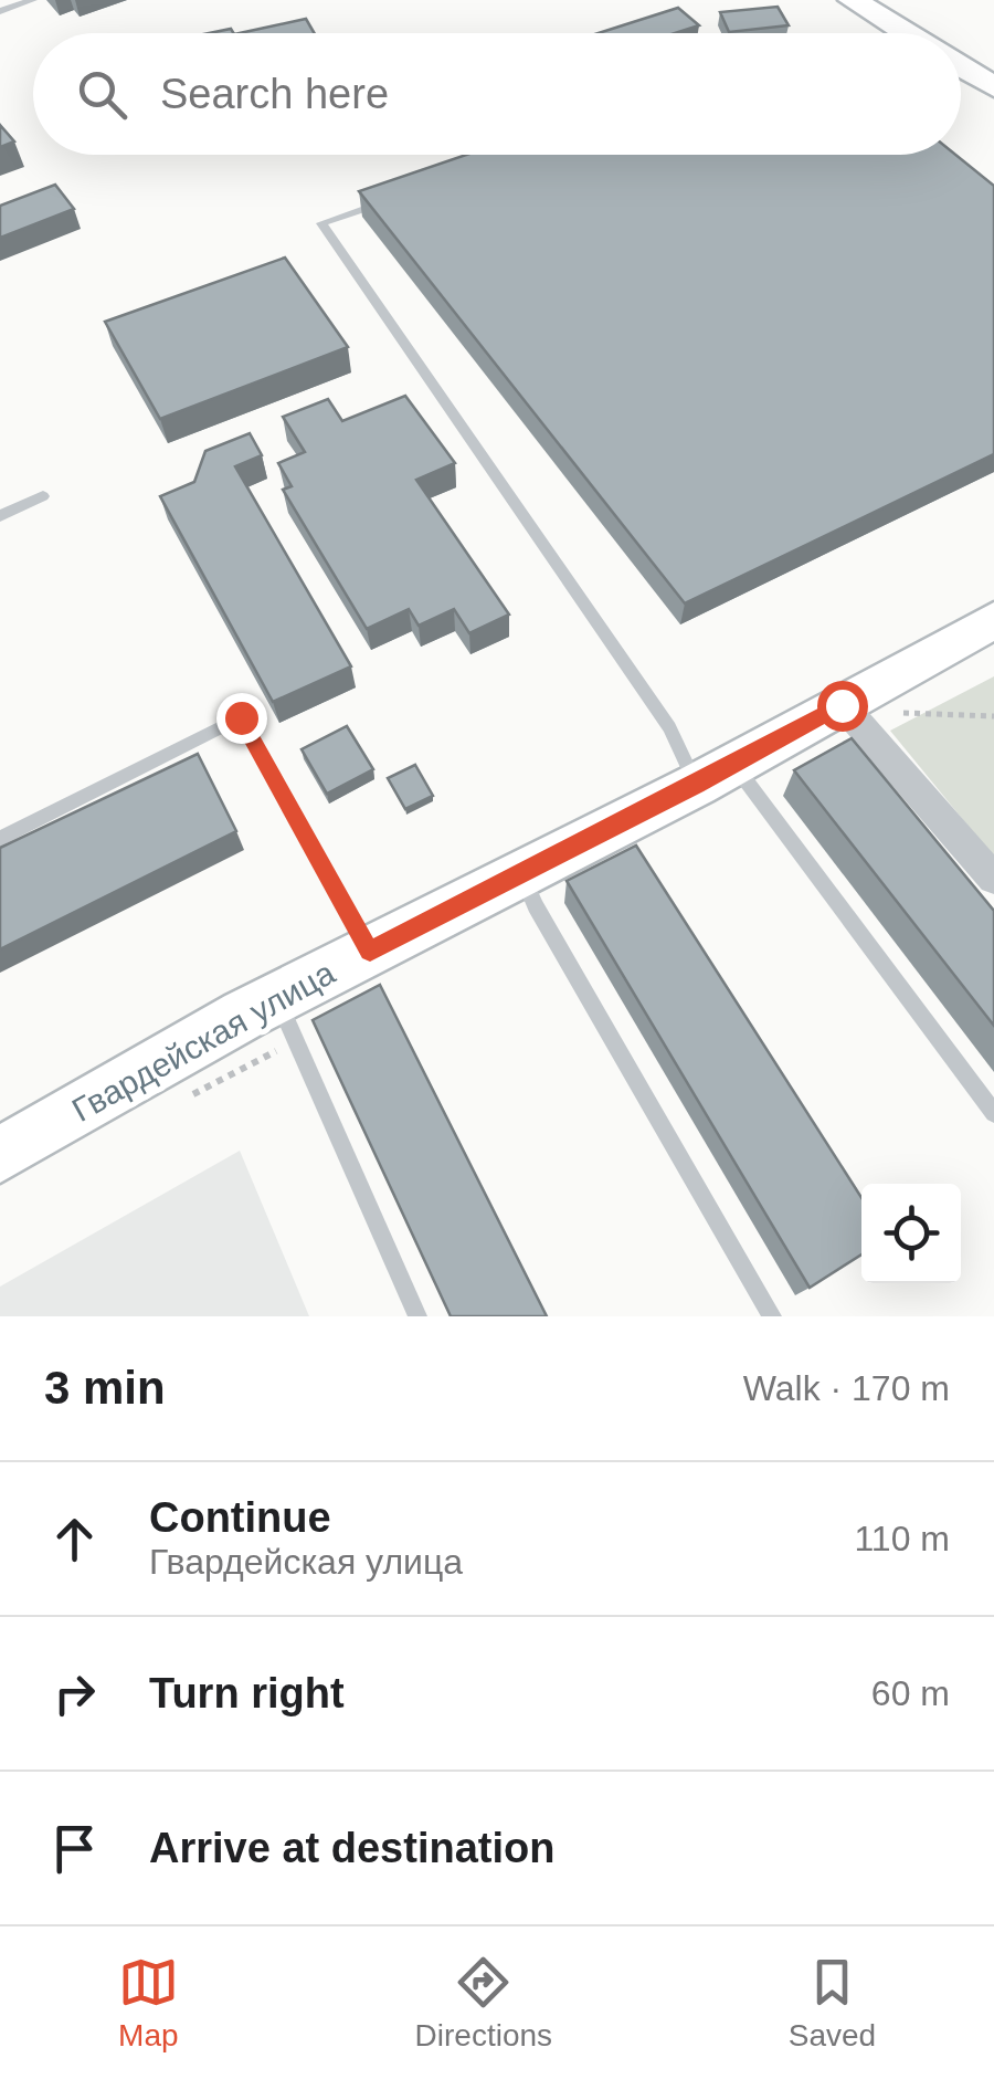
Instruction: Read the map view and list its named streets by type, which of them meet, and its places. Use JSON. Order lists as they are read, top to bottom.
{
  "streets": {
    "street": ["Гвардейская улица"]
  },
  "page": {
    "search": "Search here",
    "heading": ["3 min", "Walk · 170 m"],
    "list": [
      ["Continue", "Гвардейская улица", "110 m"],
      ["Turn right", "60 m"],
      "Arrive at destination"
    ],
    "nav": ["Map", "Directions", "Saved"]
  }
}
